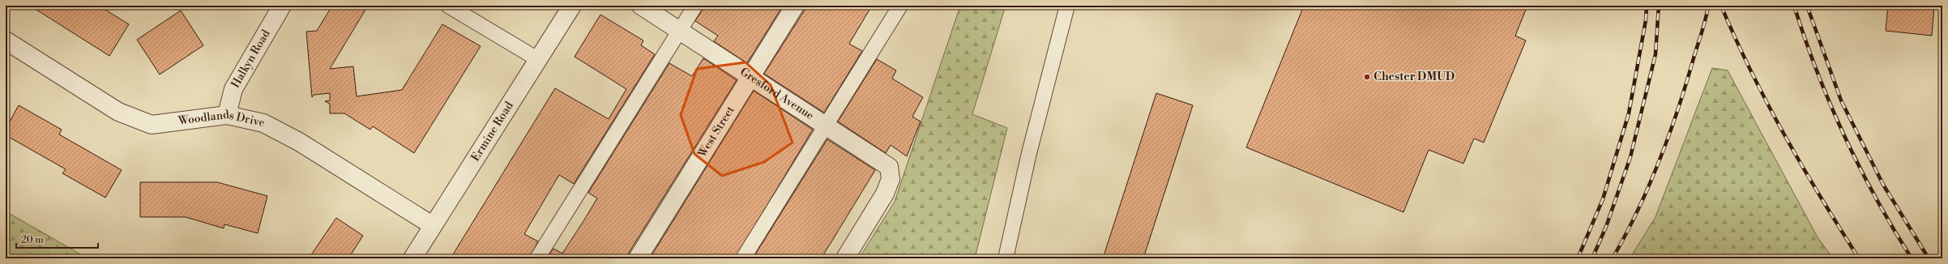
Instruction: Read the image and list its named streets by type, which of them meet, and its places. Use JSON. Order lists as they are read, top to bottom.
{
  "streets": {
    "street": [
      "Halkyn Road",
      "Gresford Avenue",
      "Woodlands Drive",
      "Ermine Road",
      "West Street"
    ]
  },
  "crossings": [
    ["Halkyn Road", "Woodlands Drive"],
    ["Gresford Avenue", "West Street"],
    ["Woodlands Drive", "Ermine Road"]
  ],
  "places": ["Chester DMUD"],
  "scale_bar": "20 m"
}
